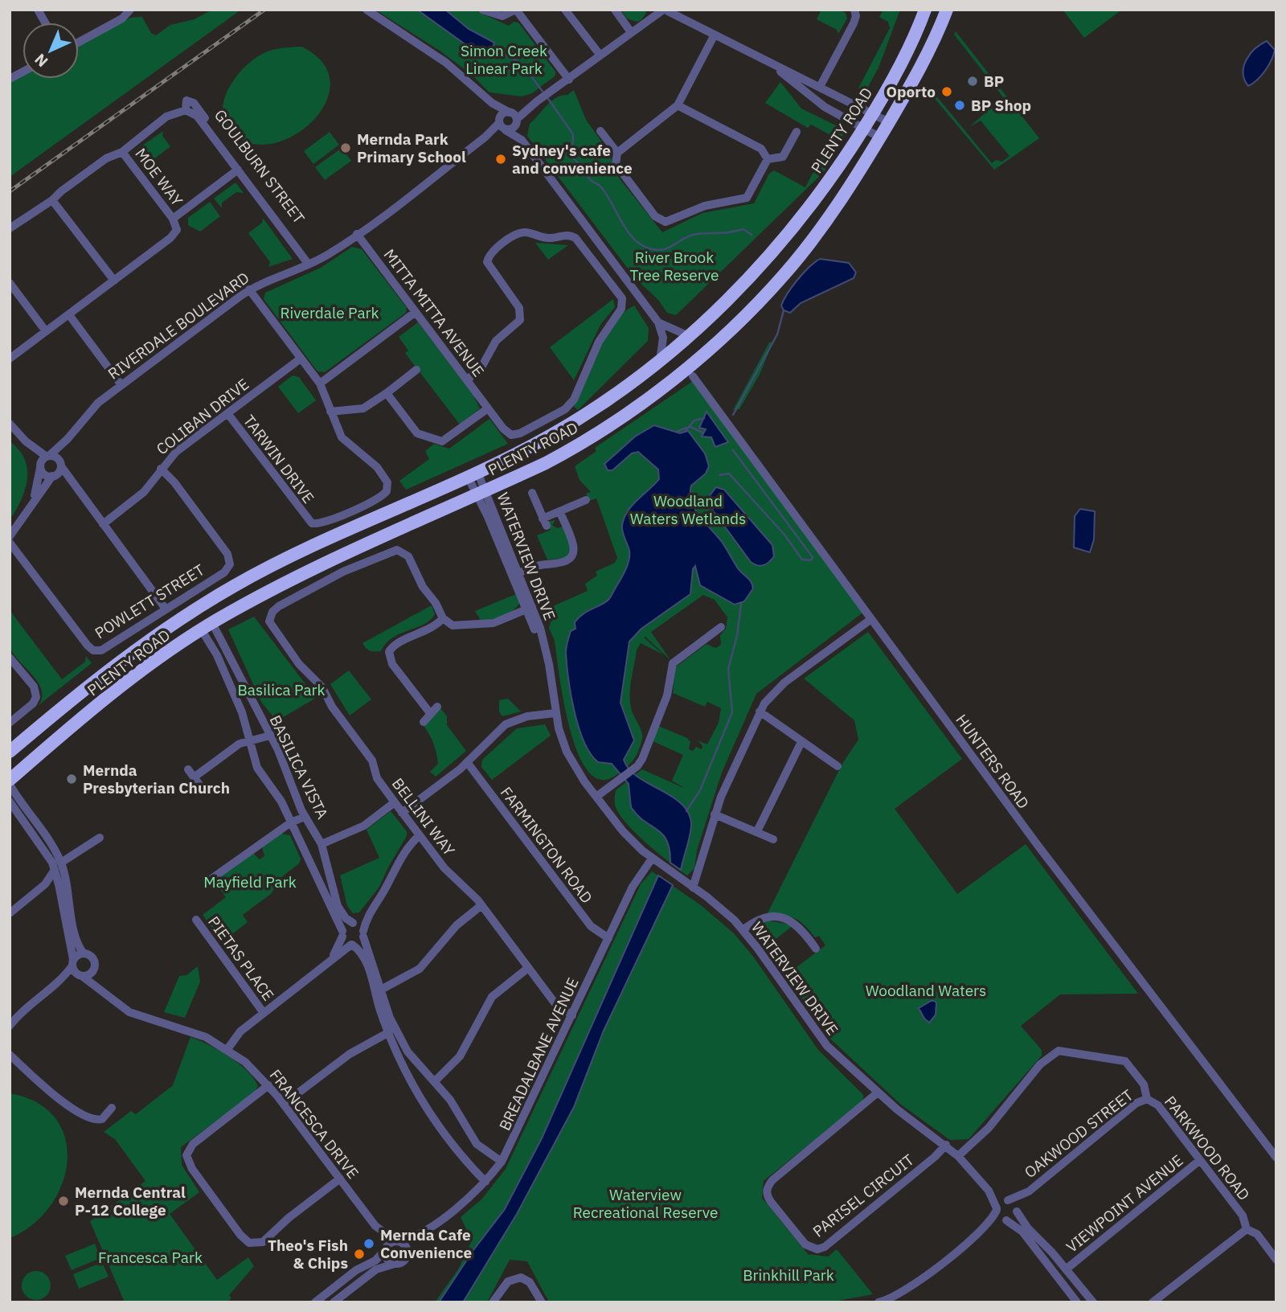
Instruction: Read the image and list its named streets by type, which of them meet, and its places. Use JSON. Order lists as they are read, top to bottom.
{
  "streets": {
    "highway": ["PLENTY ROAD"],
    "street": [
      "GOULBURN STREET",
      "MOE WAY",
      "MITTA MITTA AVENUE",
      "RIVERDALE BOULEVARD",
      "COLIBAN DRIVE",
      "TARWIN DRIVE",
      "WATERVIEW DRIVE",
      "POWLETT STREET",
      "HUNTERS ROAD",
      "BASILICA VISTA",
      "BELLINI WAY",
      "FARMINGTON ROAD",
      "PIETAS PLACE",
      "BREADALBANE AVENUE",
      "FRANCESCA DRIVE",
      "OAKWOOD STREET",
      "PARKWOOD ROAD",
      "PARISEL CIRCUIT",
      "VIEWPOINT AVENUE"
    ]
  },
  "crossings": [
    ["PLENTY ROAD", "WATERVIEW DRIVE"],
    ["PLENTY ROAD", "BASILICA VISTA"],
    ["GOULBURN STREET", "RIVERDALE BOULEVARD"],
    ["MITTA MITTA AVENUE", "RIVERDALE BOULEVARD"],
    ["RIVERDALE BOULEVARD", "TARWIN DRIVE"],
    ["COLIBAN DRIVE", "TARWIN DRIVE"],
    ["COLIBAN DRIVE", "POWLETT STREET"],
    ["WATERVIEW DRIVE", "BREADALBANE AVENUE"],
    ["WATERVIEW DRIVE", "OAKWOOD STREET"],
    ["WATERVIEW DRIVE", "PARKWOOD ROAD"],
    ["WATERVIEW DRIVE", "PARISEL CIRCUIT"],
    ["BELLINI WAY", "BREADALBANE AVENUE"],
    ["FARMINGTON ROAD", "BREADALBANE AVENUE"],
    ["BREADALBANE AVENUE", "FRANCESCA DRIVE"],
    ["OAKWOOD STREET", "PARKWOOD ROAD"],
    ["PARKWOOD ROAD", "VIEWPOINT AVENUE"]
  ],
  "parks": [
    "Simon Creek Linear Park",
    "River Brook Tree Reserve",
    "Riverdale Park",
    "Woodland Waters Wetlands",
    "Basilica Park",
    "Mayfield Park",
    "Woodland Waters",
    "Waterview Recreational Reserve",
    "Francesca Park",
    "Brinkhill Park"
  ],
  "places": [
    "BP",
    "Oporto",
    "BP Shop",
    "Mernda Park Primary School",
    "Sydney's cafe and convenience",
    "Mernda Presbyterian Church",
    "Mernda Central P-12 College",
    "Mernda Cafe Convenience",
    "Theo's Fish & Chips"
  ],
  "north": "bottom left"
}
